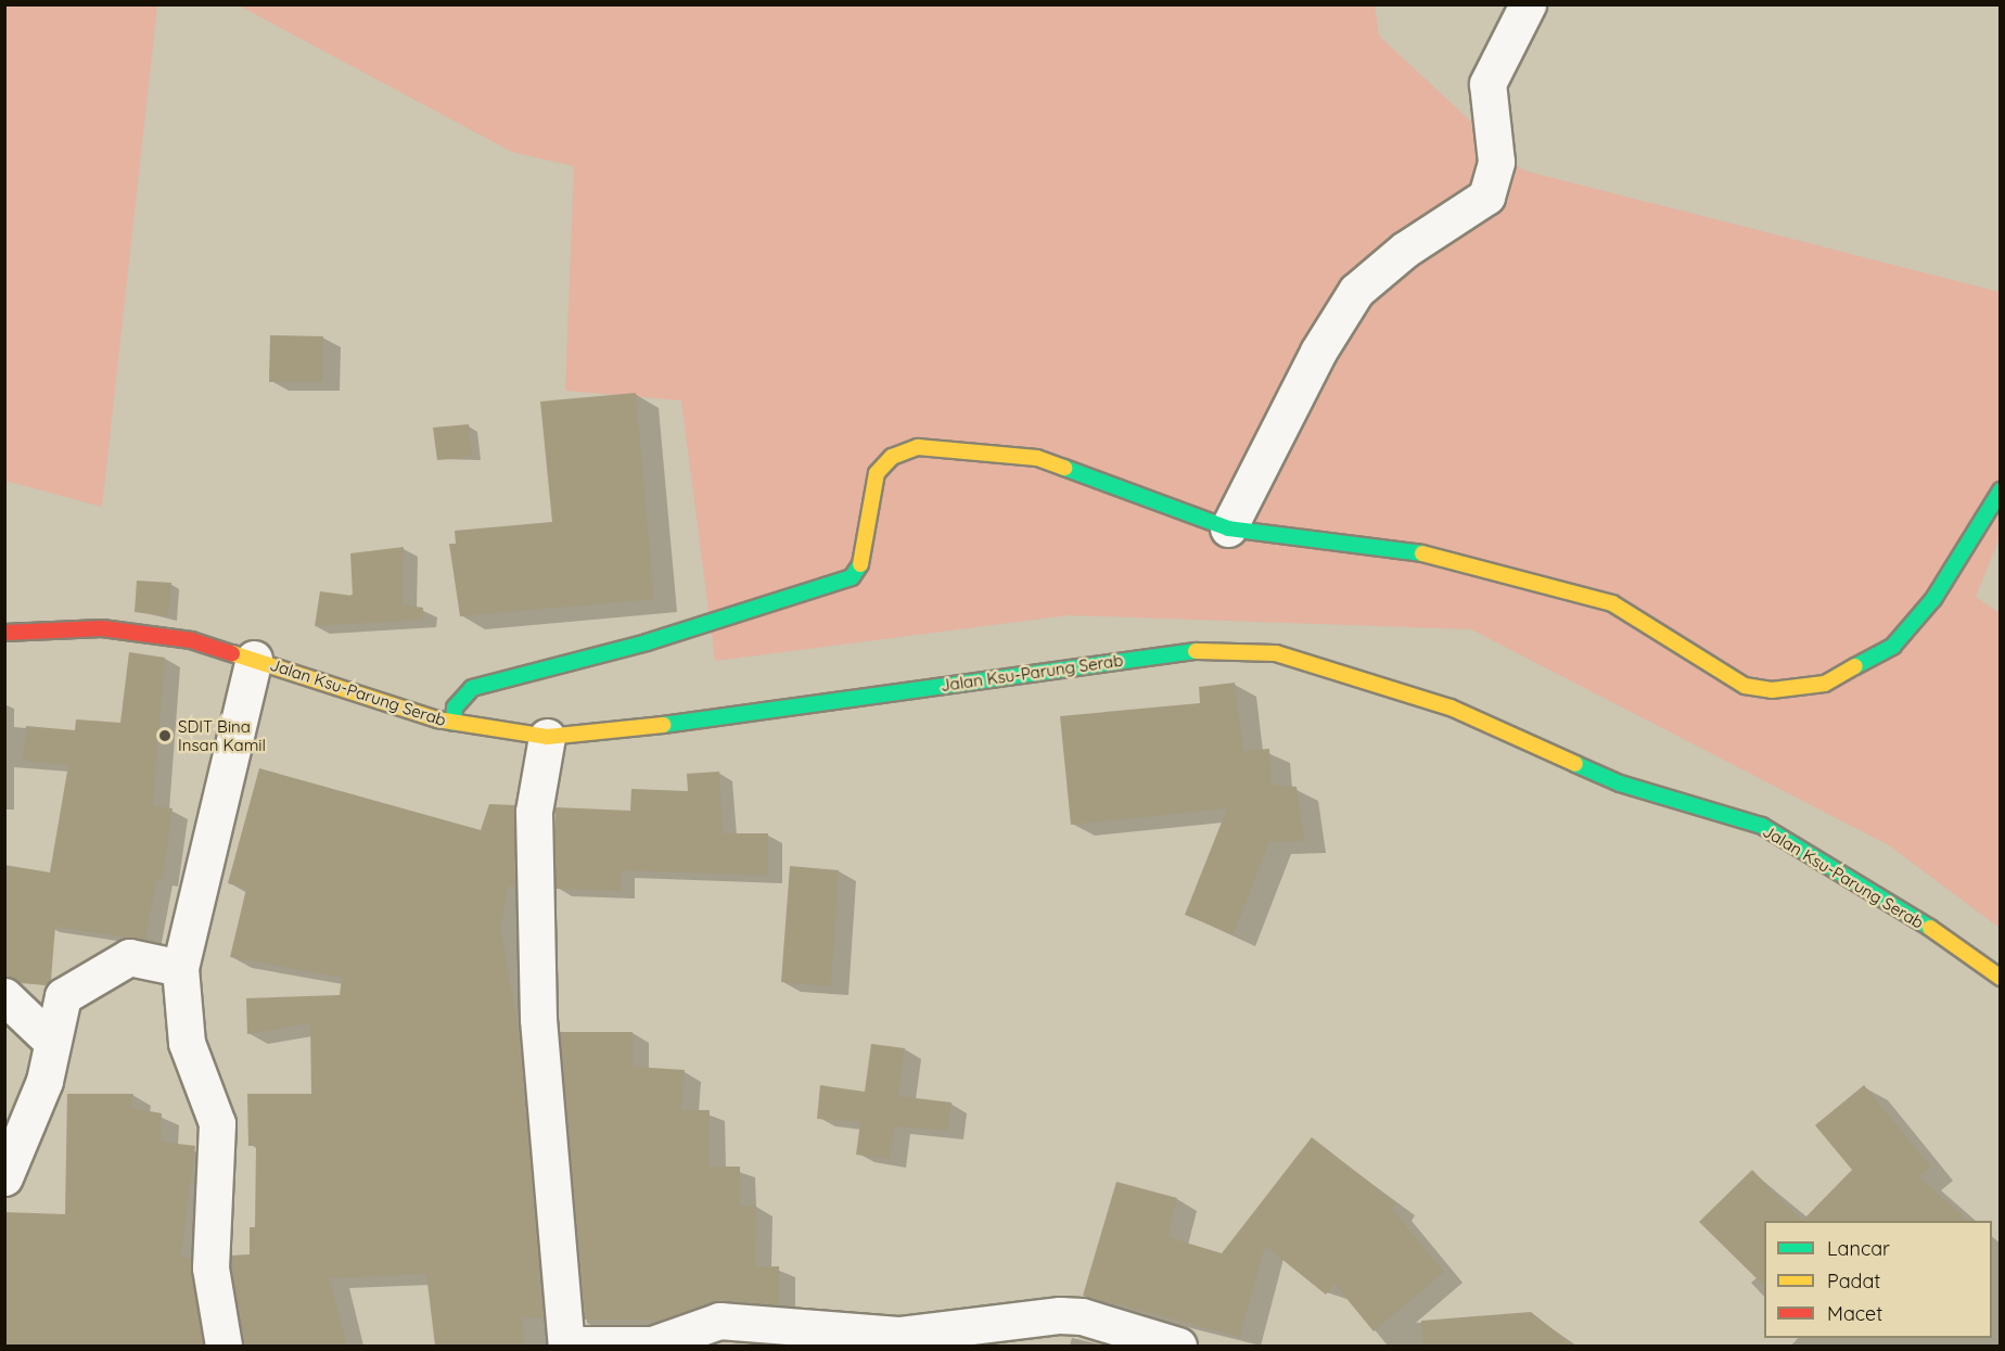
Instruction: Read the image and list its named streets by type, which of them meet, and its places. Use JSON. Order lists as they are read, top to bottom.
{
  "streets": {
    "street": ["Jalan Ksu-Parung Serab"]
  },
  "places": ["SDIT Bina Insan Kamil"],
  "legend": ["Lancar", "Padat", "Macet"]
}
